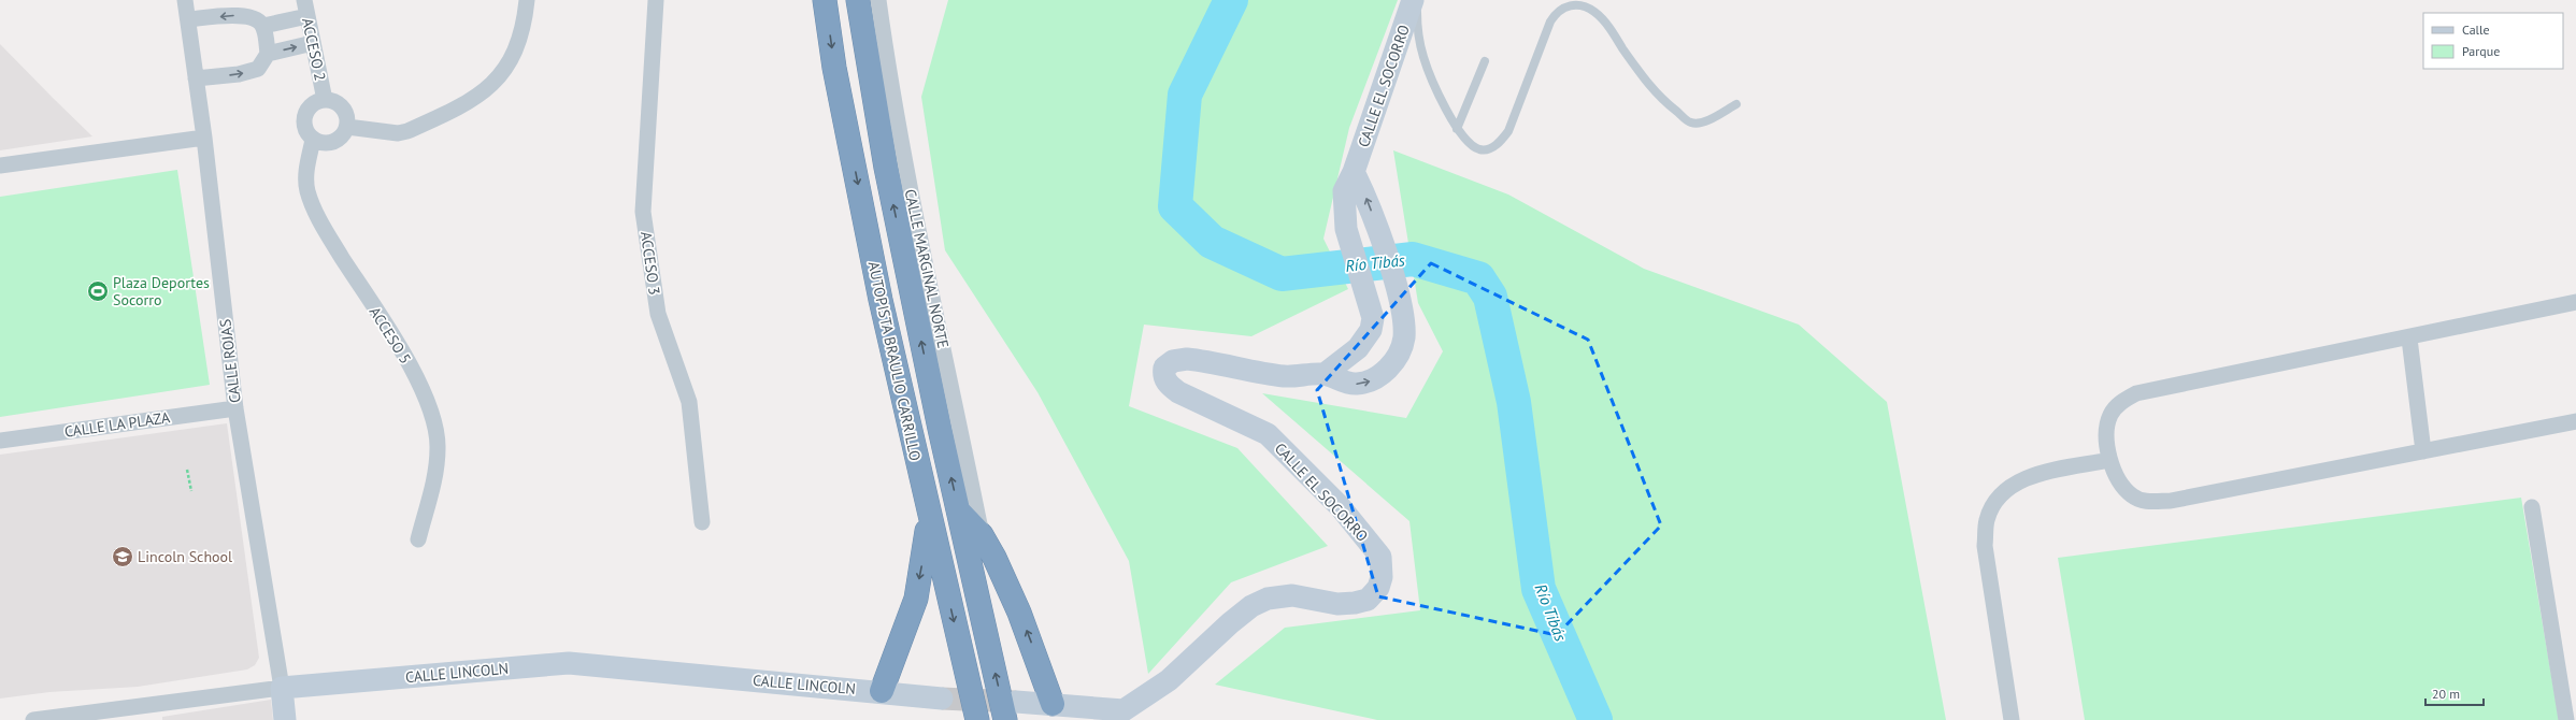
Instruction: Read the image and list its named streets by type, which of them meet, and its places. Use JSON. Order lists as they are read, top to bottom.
{
  "streets": {
    "highway": ["AUTOPISTA BRAULIO CARRILLO"],
    "street": [
      "ACCESO 2",
      "CALLE EL SOCORRO",
      "ACCESO 3",
      "CALLE MARGINAL NORTE",
      "ACCESO 5",
      "CALLE ROJAS",
      "CALLE LA PLAZA",
      "CALLE LINCOLN"
    ]
  },
  "crossings": [
    ["ACCESO 2", "ACCESO 5"],
    ["CALLE EL SOCORRO", "AUTOPISTA BRAULIO CARRILLO"],
    ["CALLE ROJAS", "CALLE LA PLAZA"],
    ["CALLE ROJAS", "CALLE LINCOLN"]
  ],
  "water": ["Río Tibás"],
  "places": {
    "sports": ["Plaza Deportes Socorro"],
    "school or university": ["Lincoln School"]
  },
  "legend": ["Calle", "Parque"],
  "scale_bar": "20 m"
}
